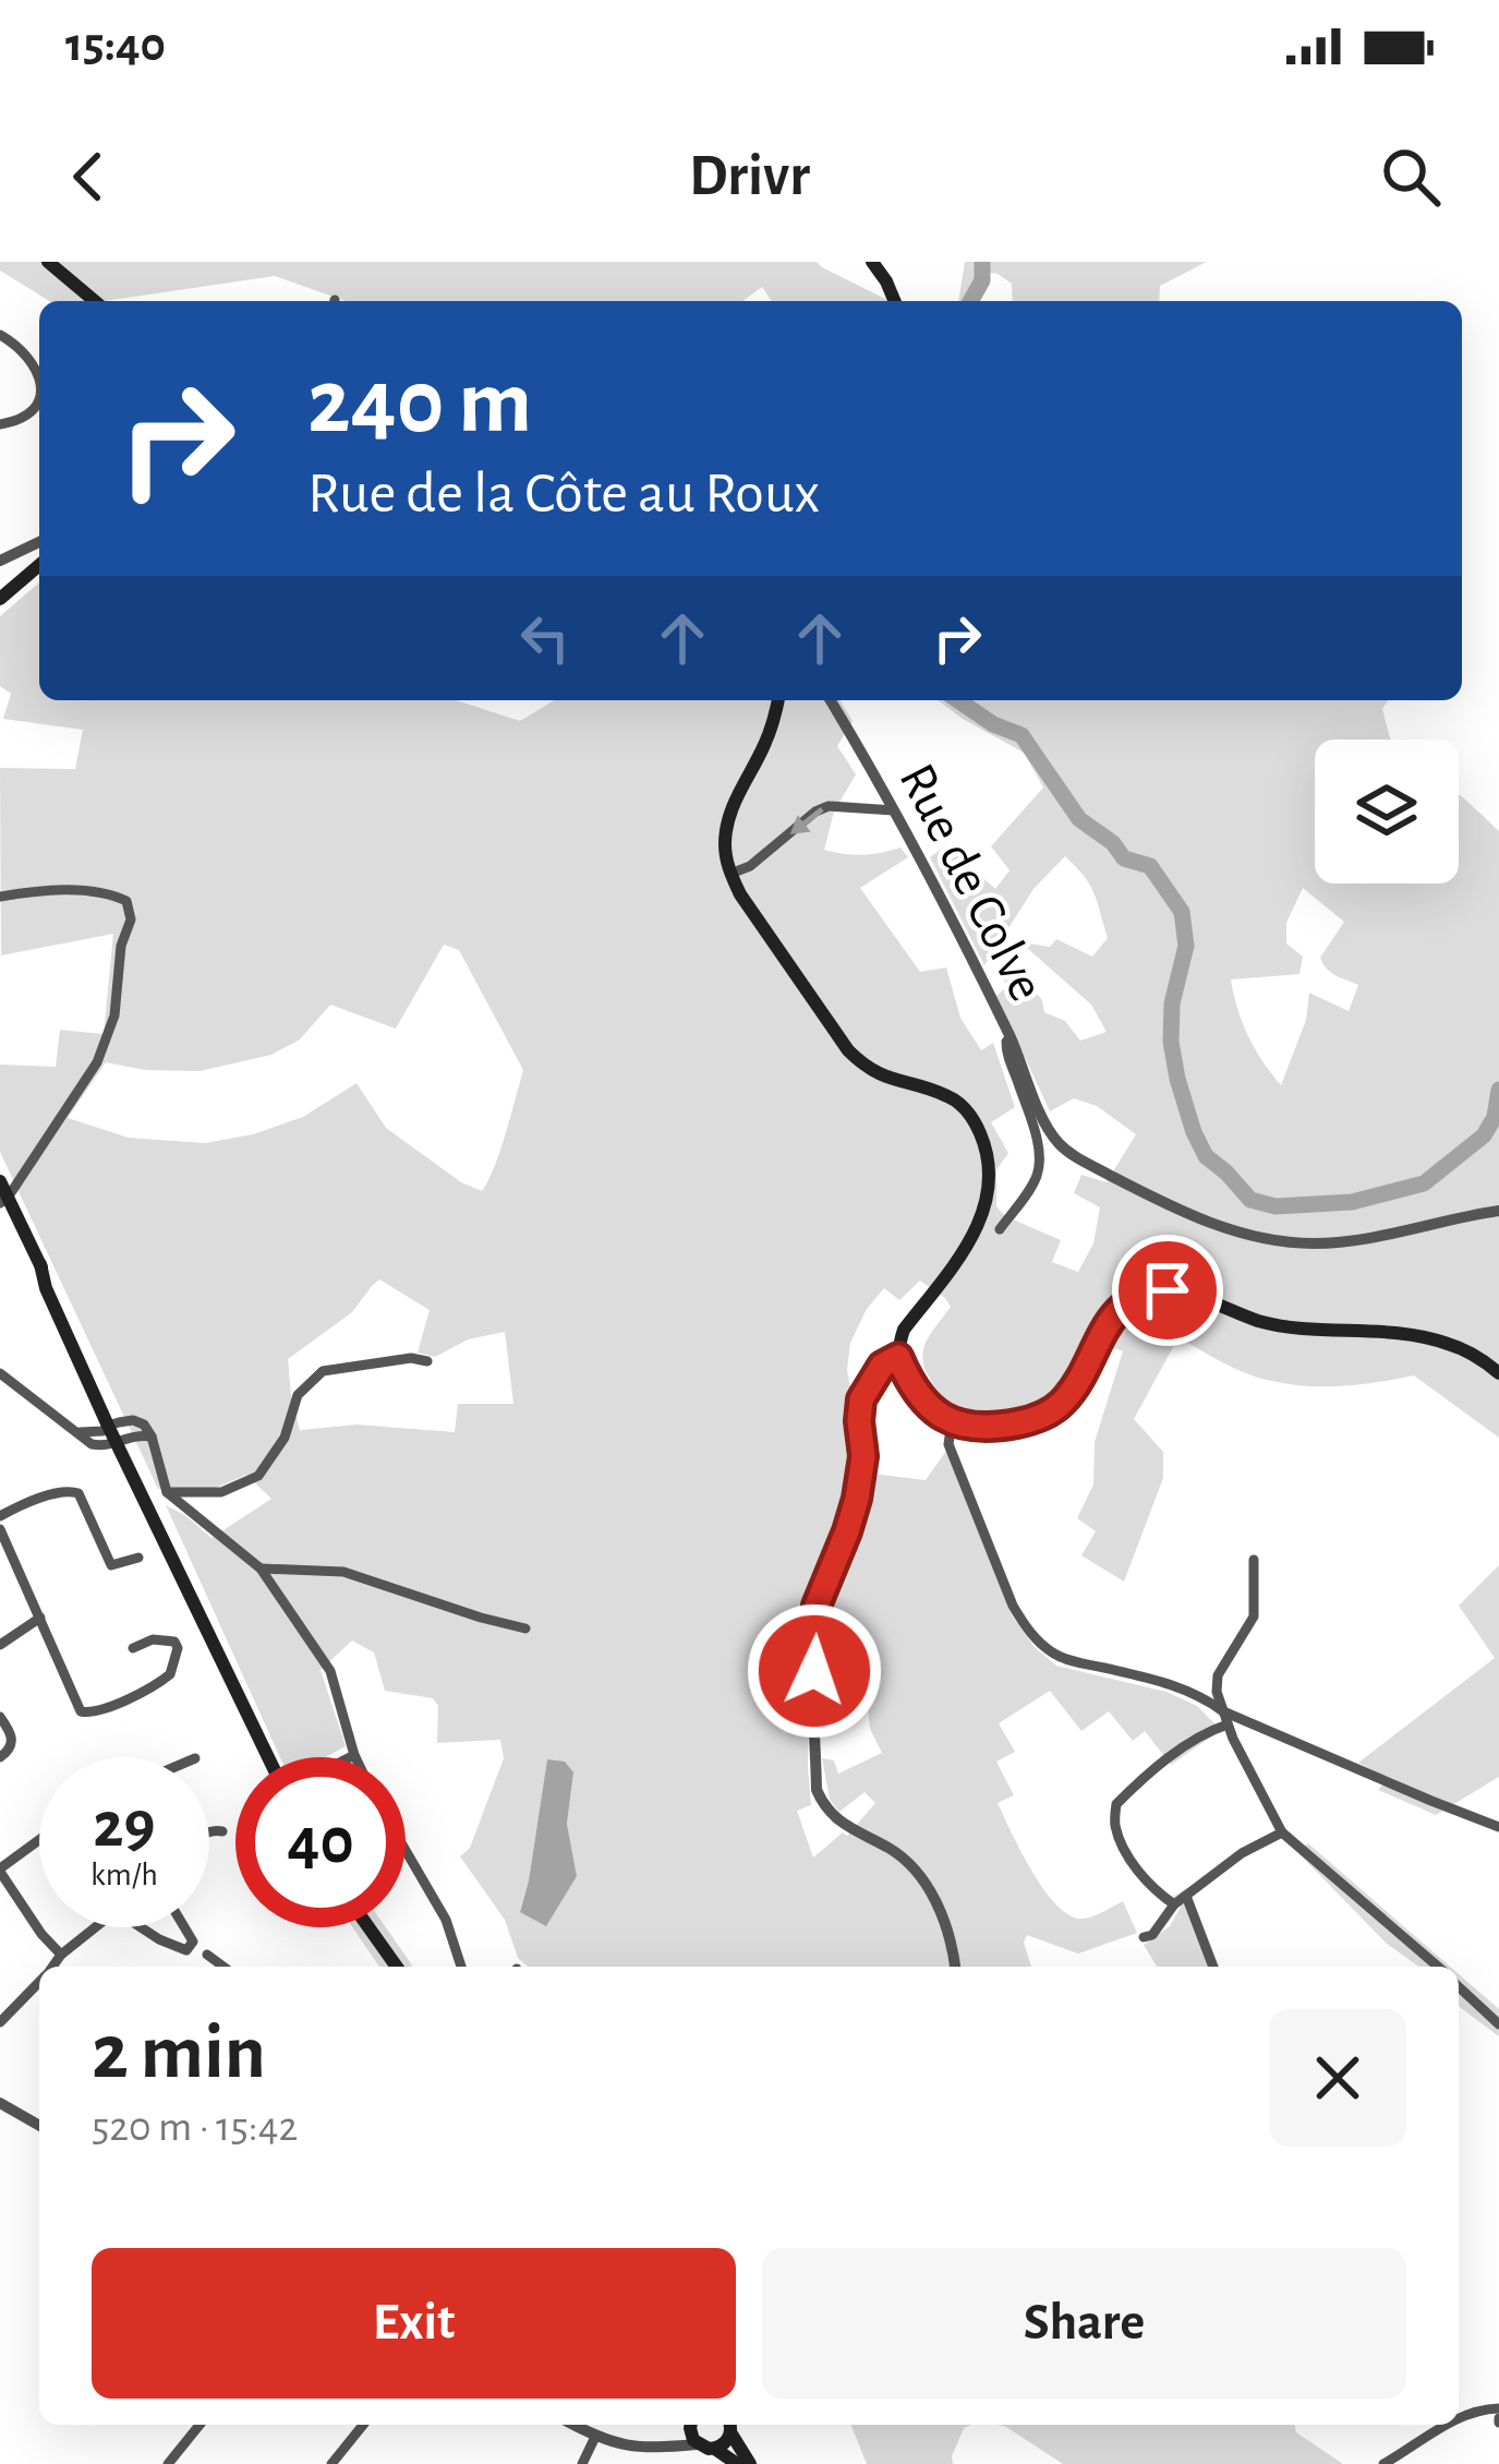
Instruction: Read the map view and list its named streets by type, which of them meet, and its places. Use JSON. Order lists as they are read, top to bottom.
{
  "streets": {
    "street": ["Rue de Colve"]
  },
  "page": {
    "status": "15:40",
    "header": "Drivr",
    "turn": ["240 m", "Rue de la Côte au Roux"],
    "speed": "29 km/h",
    "limit": "40",
    "heading": ["2 min", "520 m · 15:42"],
    "buttons": ["Exit", "Share"]
  }
}
